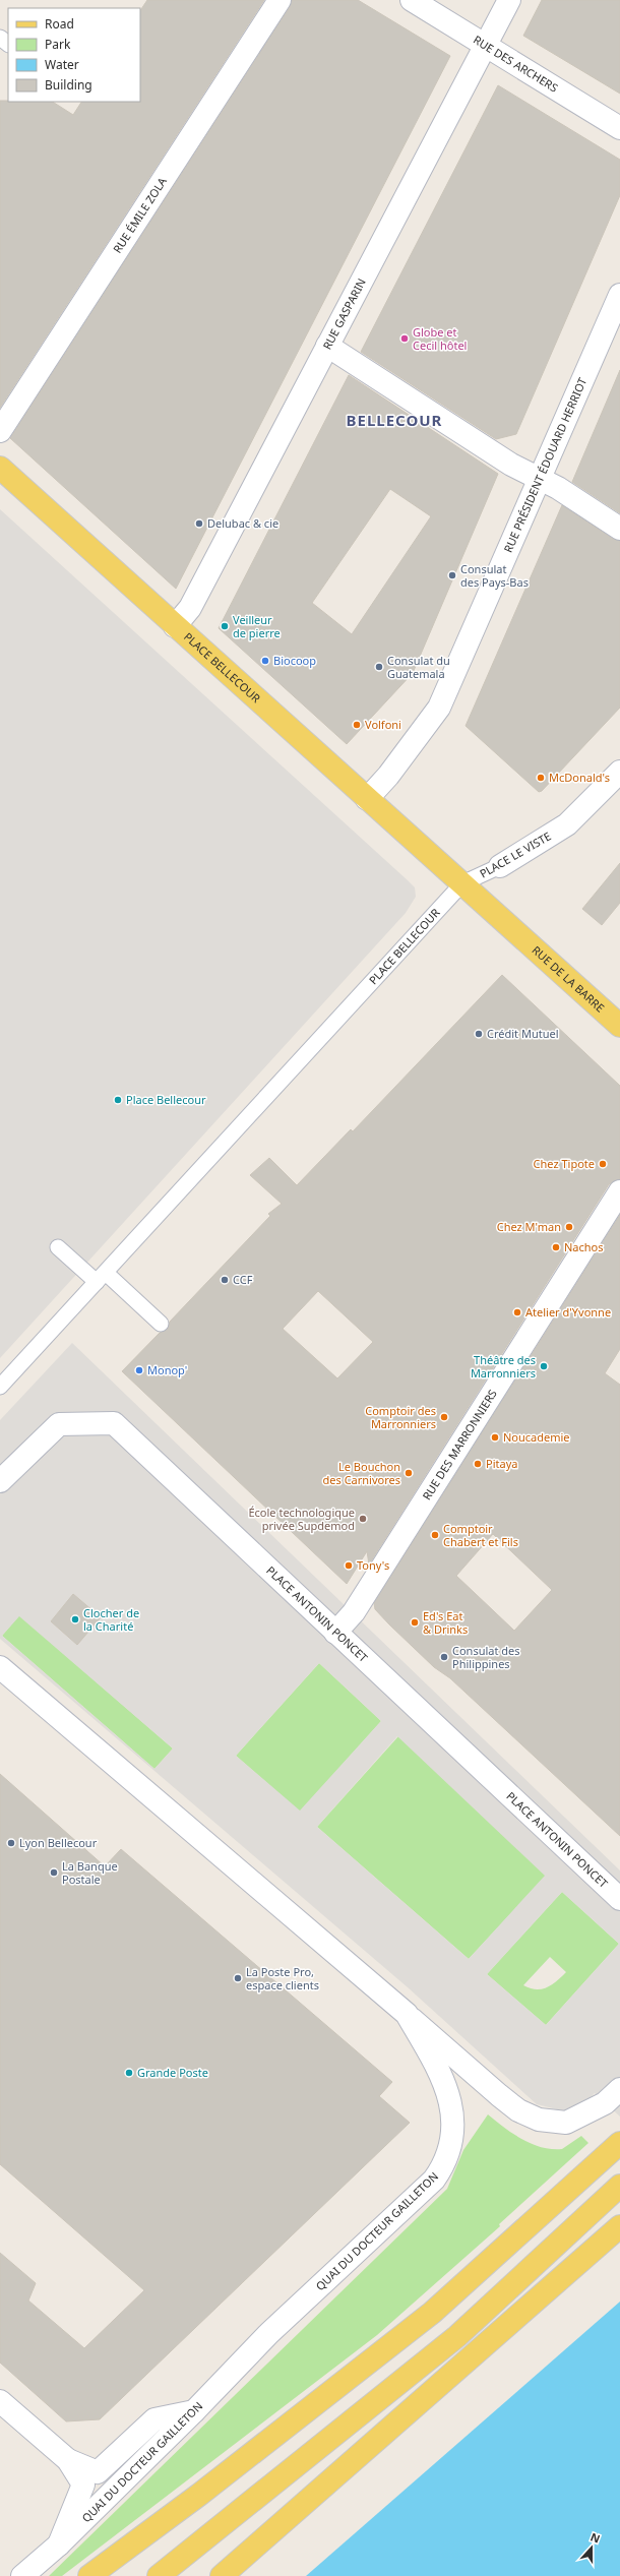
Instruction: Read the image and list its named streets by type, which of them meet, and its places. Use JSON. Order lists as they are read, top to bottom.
{
  "streets": {
    "main road": ["PLACE BELLECOUR", "RUE DE LA BARRE"],
    "street": [
      "RUE DES ARCHERS",
      "RUE ÉMILE ZOLA",
      "RUE GASPARIN",
      "RUE PRÉSIDENT ÉDOUARD HERRIOT",
      "PLACE LE VISTE",
      "RUE DES MARRONNIERS",
      "PLACE ANTONIN PONCET",
      "QUAI DU DOCTEUR GAILLETON"
    ]
  },
  "crossings": [
    ["RUE DES ARCHERS", "RUE GASPARIN"],
    ["RUE GASPARIN", "PLACE BELLECOUR"],
    ["RUE PRÉSIDENT ÉDOUARD HERRIOT", "PLACE BELLECOUR"],
    ["PLACE BELLECOUR", "PLACE LE VISTE"],
    ["PLACE BELLECOUR", "RUE DE LA BARRE"],
    ["RUE DES MARRONNIERS", "PLACE ANTONIN PONCET"]
  ],
  "districts": ["BELLECOUR"],
  "places": [
    "Globe et Cecil hôtel",
    "Delubac & cie",
    "Consulat des Pays-Bas",
    "Veilleur de pierre",
    "Biocoop",
    "Consulat du Guatemala",
    "Volfoni",
    "McDonald's",
    "Crédit Mutuel",
    "Place Bellecour",
    "Chez Tipote",
    "Chez M'man",
    "Nachos",
    "CCF",
    "Atelier d'Yvonne",
    "Théâtre des Marronniers",
    "Monop'",
    "Comptoir des Marronniers",
    "Noucademie",
    "Pitaya",
    "Le Bouchon des Carnivores",
    "École technologique privée Supdemod",
    "Comptoir Chabert et Fils",
    "Tony's",
    "Clocher de la Charité",
    "Ed's Eat & Drinks",
    "Consulat des Philippines",
    "Lyon Bellecour",
    "La Banque Postale",
    "La Poste Pro, espace clients",
    "Grande Poste"
  ],
  "legend": [
    "Road",
    "Park",
    "Water",
    "Building"
  ],
  "north": "top"
}
